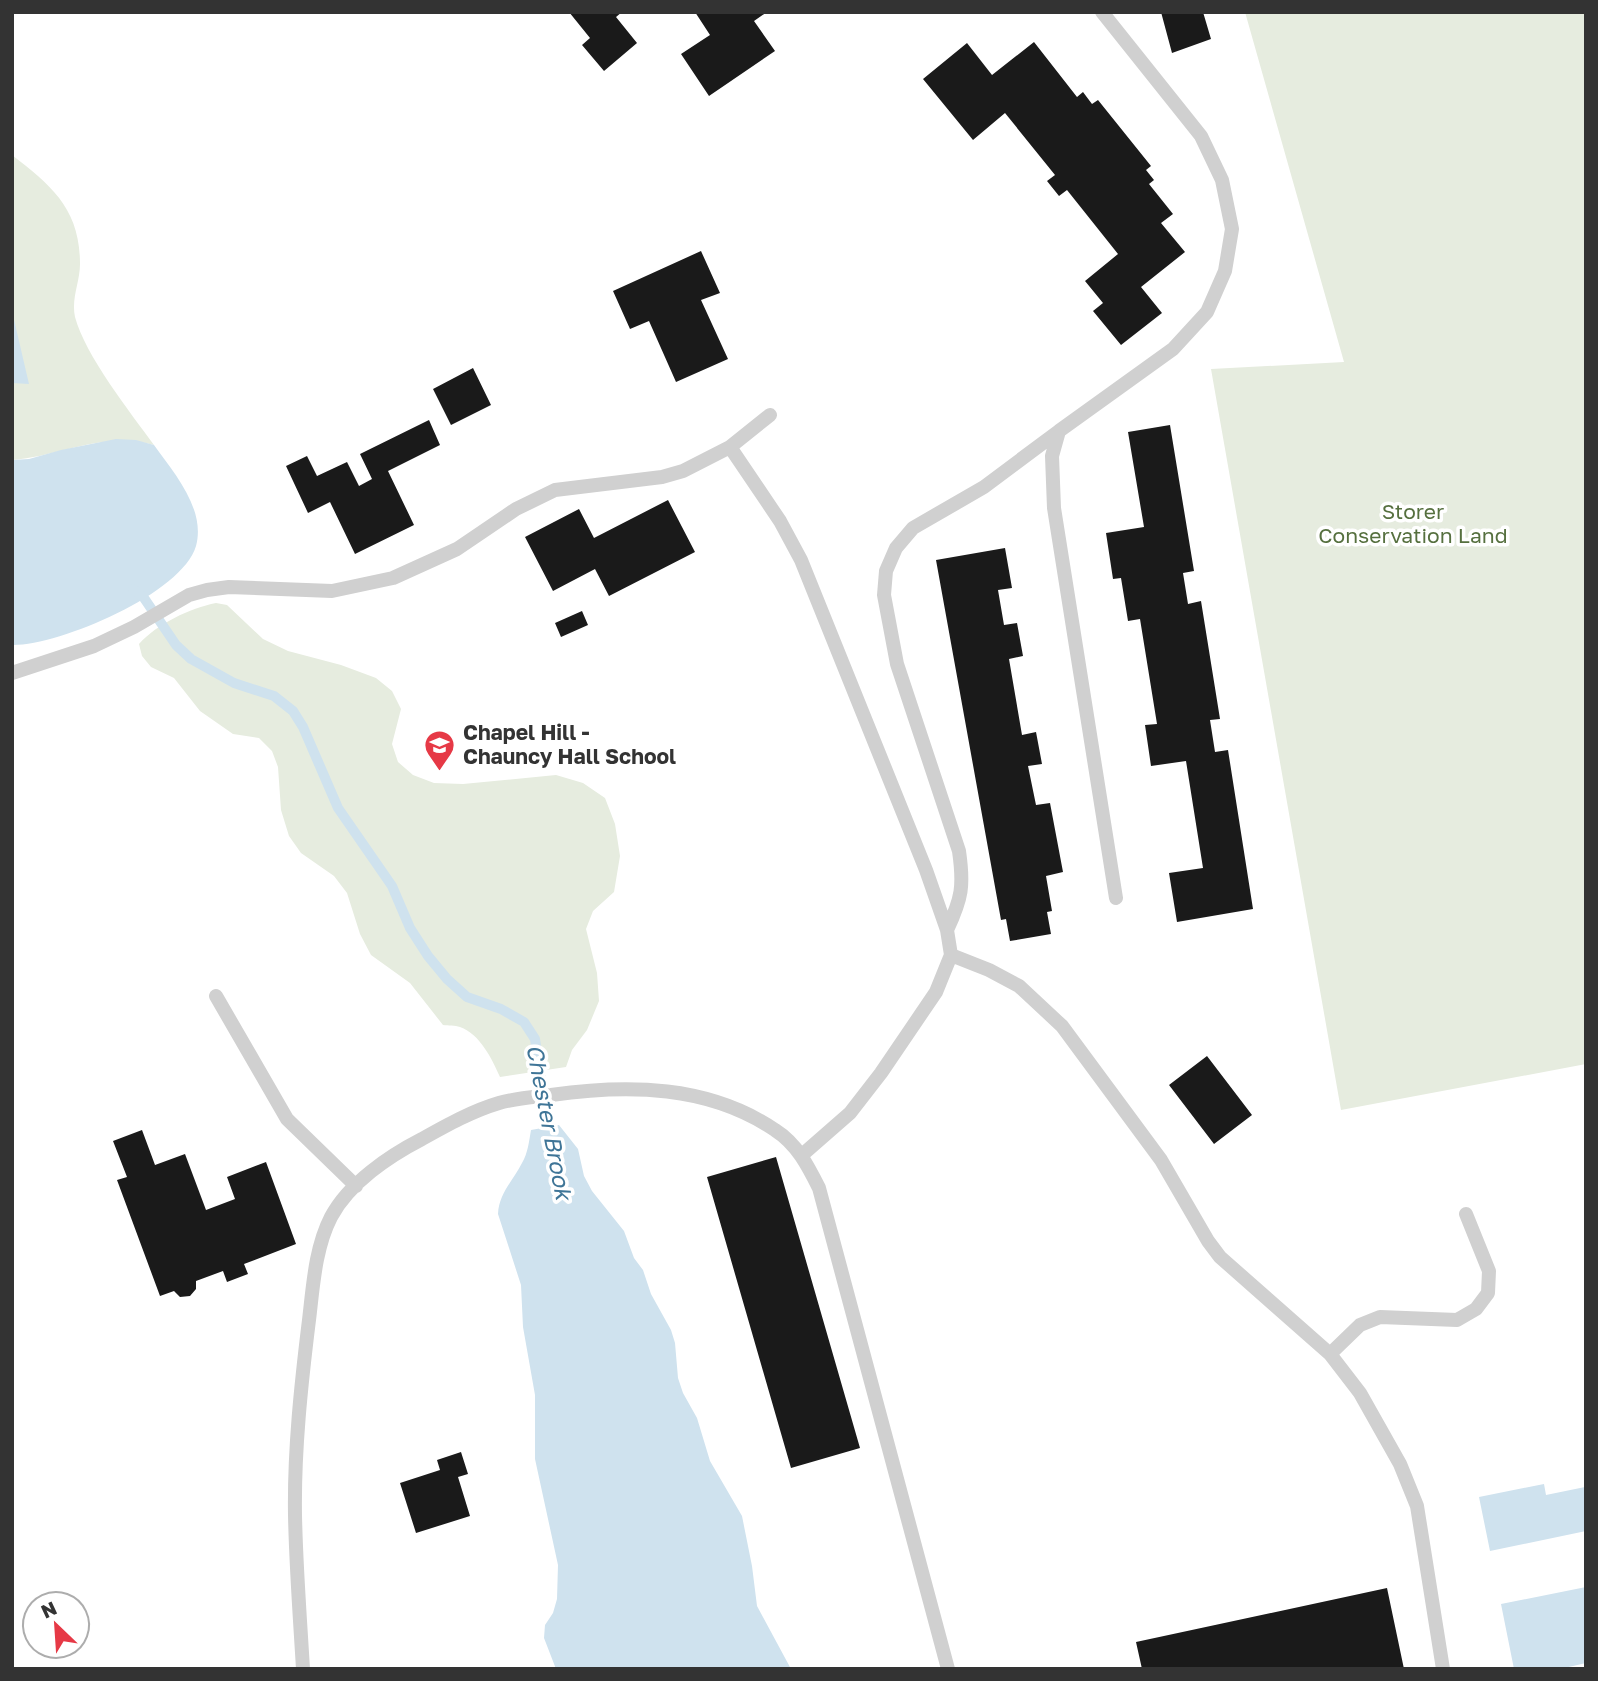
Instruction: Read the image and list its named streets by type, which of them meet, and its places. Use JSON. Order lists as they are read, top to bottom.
{
  "water": ["Chester Brook"],
  "parks": ["Storer Conservation Land"],
  "places": {
    "school or university": ["Chapel Hill - Chauncy Hall School"]
  },
  "north": "top left"
}
